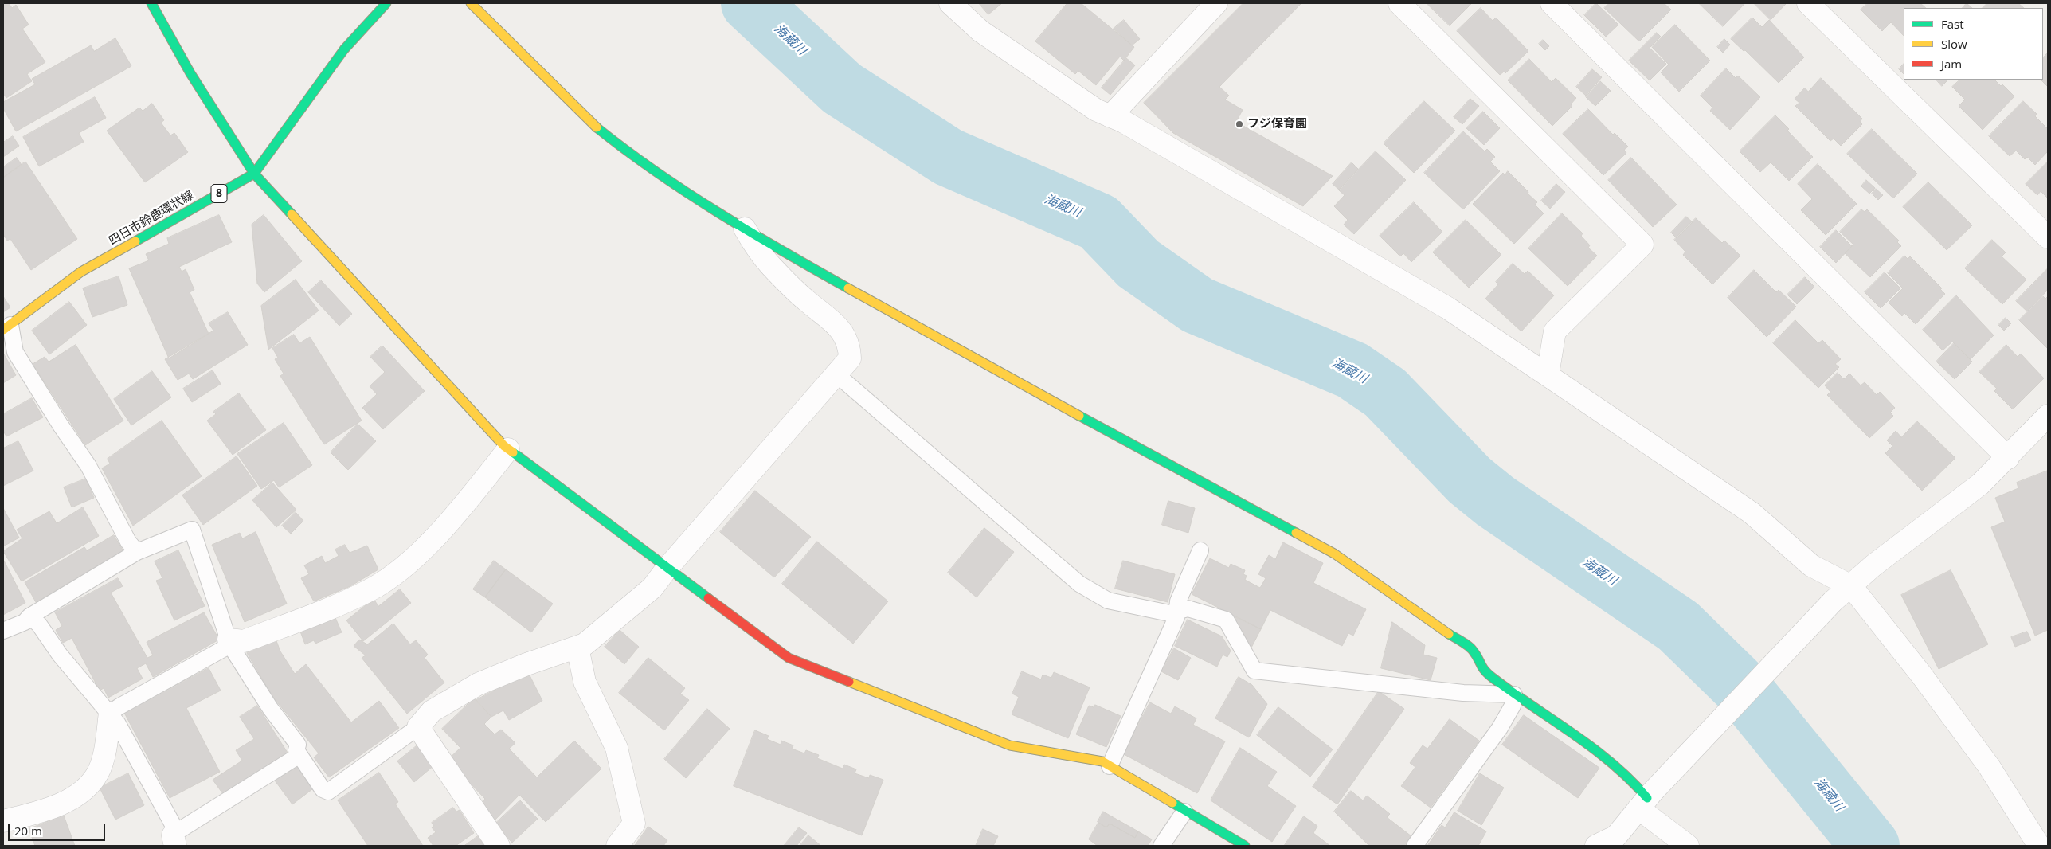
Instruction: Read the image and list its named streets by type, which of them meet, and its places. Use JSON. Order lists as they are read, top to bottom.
{
  "streets": {
    "street": ["8", "四日市鈴鹿環状線"]
  },
  "water": ["海蔵川"],
  "places": ["フジ保育園"],
  "legend": ["Fast", "Slow", "Jam"],
  "scale_bar": "20 m"
}
